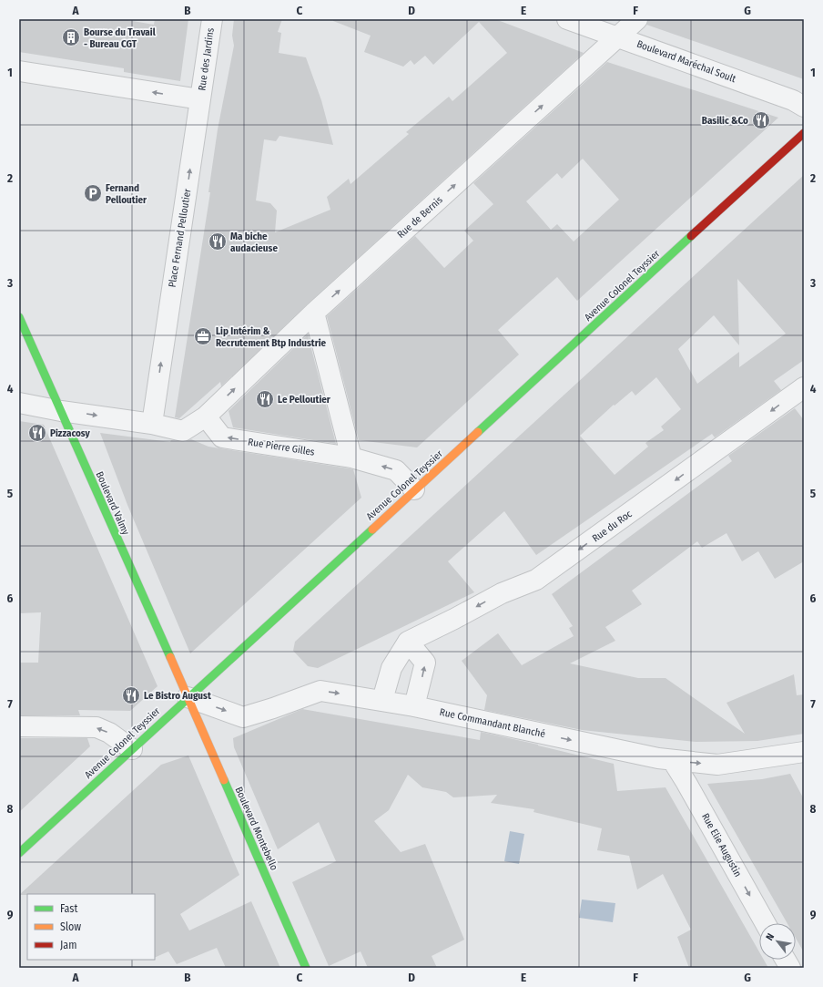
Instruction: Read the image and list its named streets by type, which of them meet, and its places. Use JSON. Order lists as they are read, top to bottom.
{
  "streets": {
    "main road": ["Avenue Colonel Teyssier", "Boulevard Valmy", "Boulevard Montebello"],
    "street": [
      "Rue des Jardins",
      "Boulevard Maréchal Soult",
      "Rue de Bernis",
      "Place Fernand Pelloutier",
      "Rue Pierre Gilles",
      "Rue du Roc",
      "Rue Commandant Blanché",
      "Rue Elie Augustin"
    ]
  },
  "crossings": [
    ["Rue des Jardins", "Place Fernand Pelloutier"],
    ["Boulevard Maréchal Soult", "Rue de Bernis"],
    ["Rue de Bernis", "Rue Pierre Gilles"],
    ["Avenue Colonel Teyssier", "Rue Pierre Gilles"],
    ["Avenue Colonel Teyssier", "Boulevard Valmy"],
    ["Avenue Colonel Teyssier", "Rue Commandant Blanché"],
    ["Avenue Colonel Teyssier", "Boulevard Montebello"],
    ["Boulevard Valmy", "Rue Commandant Blanché"],
    ["Boulevard Valmy", "Boulevard Montebello"],
    ["Rue Commandant Blanché", "Boulevard Montebello"],
    ["Rue Commandant Blanché", "Rue Elie Augustin"]
  ],
  "one_way": [
    "Rue de Bernis",
    "Place Fernand Pelloutier",
    "Rue Pierre Gilles",
    "Rue du Roc",
    "Rue Commandant Blanché",
    "Rue Elie Augustin"
  ],
  "places": {
    "building": ["Bourse du Travail - Bureau CGT"],
    "restaurant": [
      "Basilic &Co",
      "Ma biche audacieuse",
      "Le Pelloutier",
      "Pizzacosy",
      "Le Bistro August"
    ],
    "parking": ["Fernand Pelloutier"],
    "office": ["Lip Intérim & Recrutement Btp Industrie"]
  },
  "legend": ["Fast", "Slow", "Jam"],
  "north": "top left",
  "grid": {
    "columns": [
      "A",
      "B",
      "C",
      "D",
      "E",
      "F",
      "G"
    ],
    "rows": [
      "1",
      "2",
      "3",
      "4",
      "5",
      "6",
      "7",
      "8",
      "9"
    ]
  }
}
